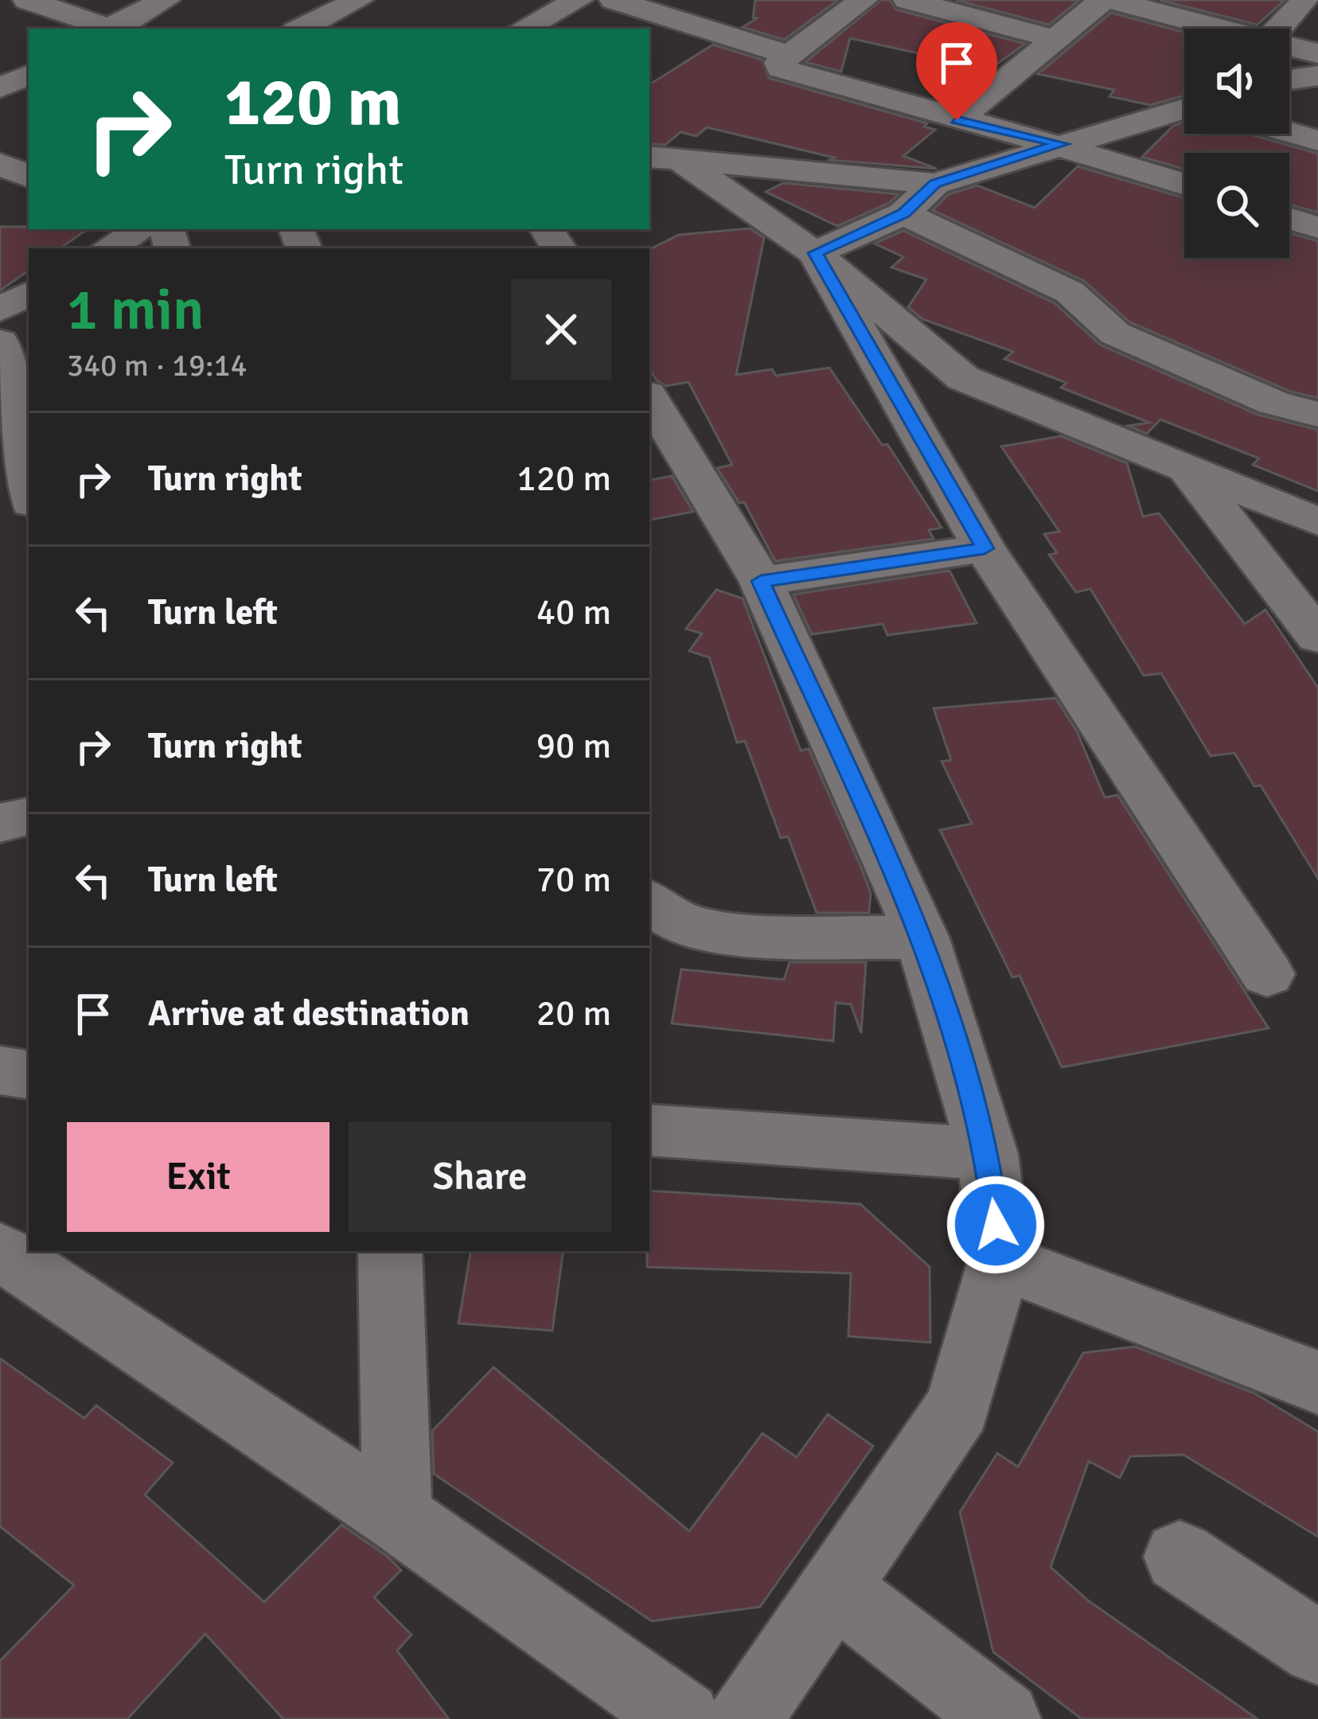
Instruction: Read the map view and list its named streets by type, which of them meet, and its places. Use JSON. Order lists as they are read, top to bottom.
{
  "page": {
    "turn": ["120 m", "Turn right"],
    "heading": ["1 min", "340 m · 19:14"],
    "list": [
      {
        "name": "Turn right",
        "value": "120 m"
      },
      {
        "name": "Turn left",
        "value": "40 m"
      },
      {
        "name": "Turn right",
        "value": "90 m"
      },
      {
        "name": "Turn left",
        "value": "70 m"
      },
      {
        "name": "Arrive at destination",
        "value": "20 m"
      }
    ],
    "buttons": ["Exit", "Share"]
  }
}
